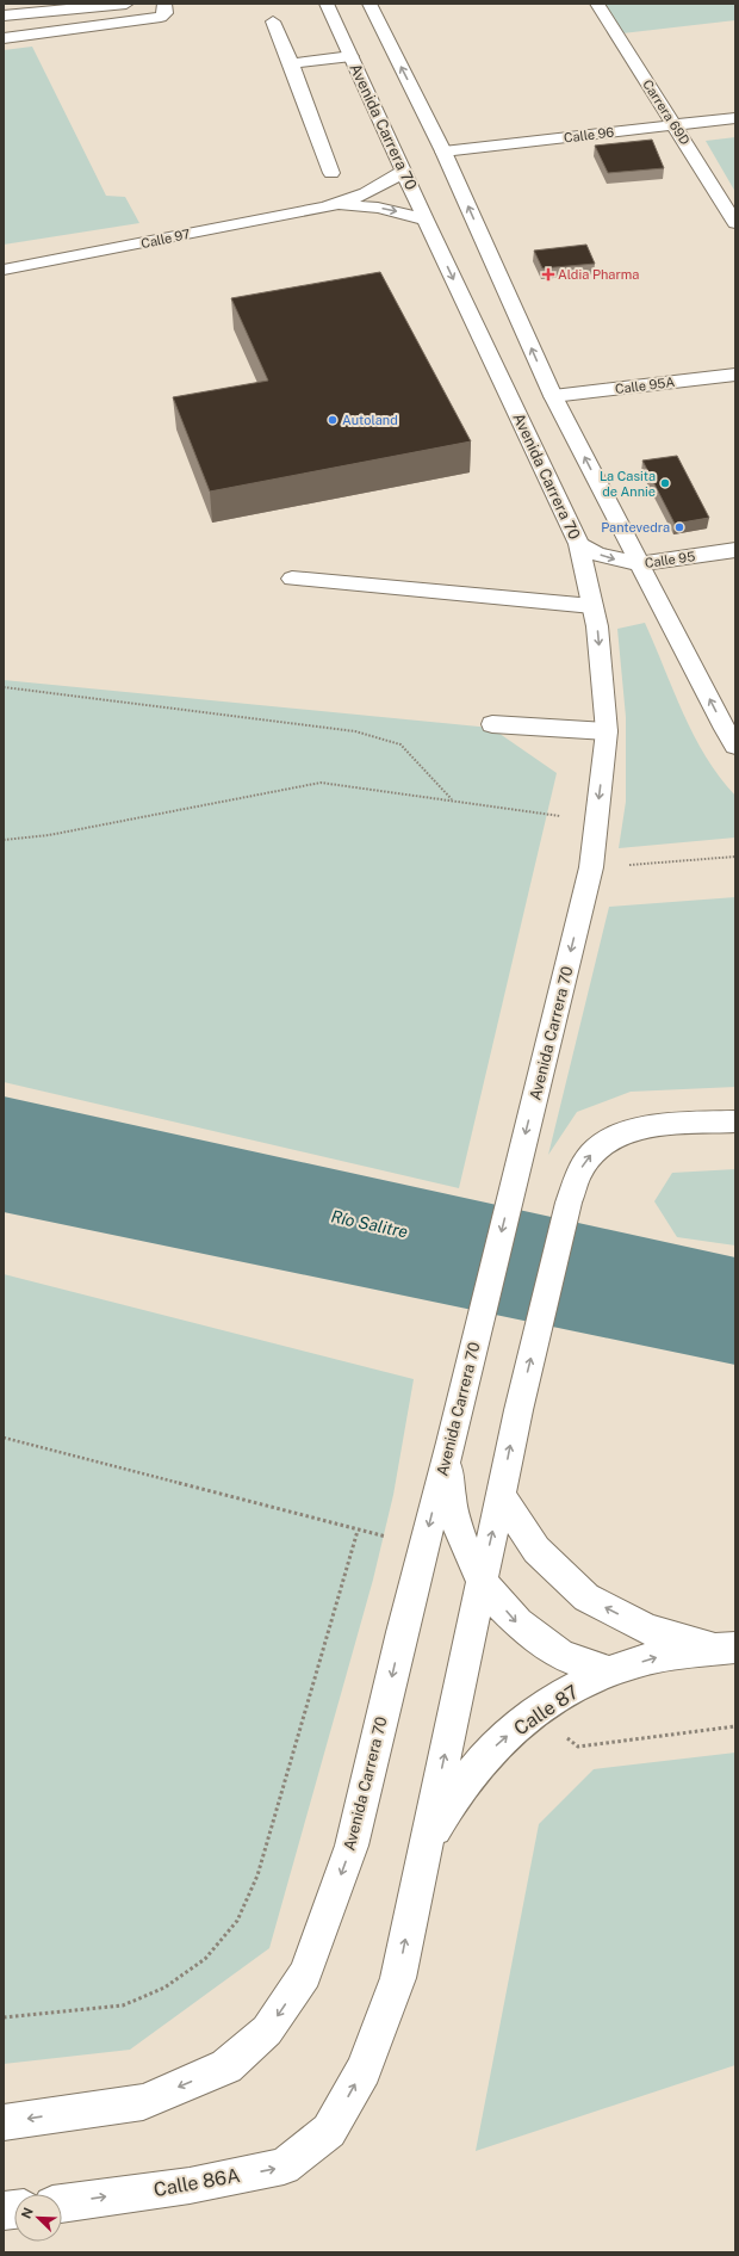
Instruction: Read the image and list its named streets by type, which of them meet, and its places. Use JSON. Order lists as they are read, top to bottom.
{
  "streets": {
    "street": [
      "Carrera 69D",
      "Avenida Carrera 70",
      "Calle 96",
      "Calle 97",
      "Calle 95A",
      "Calle 95",
      "Calle 87",
      "Calle 86A"
    ]
  },
  "crossings": [
    ["Carrera 69D", "Calle 96"],
    ["Avenida Carrera 70", "Calle 97"],
    ["Avenida Carrera 70", "Calle 95"],
    ["Calle 87", "Calle 86A"]
  ],
  "one_way": ["Avenida Carrera 70", "Calle 86A"],
  "water": ["Río Salitre"],
  "places": {
    "health": ["Aldia Pharma"],
    "other": ["Autoland", "La Casita de Annie", "Pantevedra"]
  },
  "north": "top left"
}
